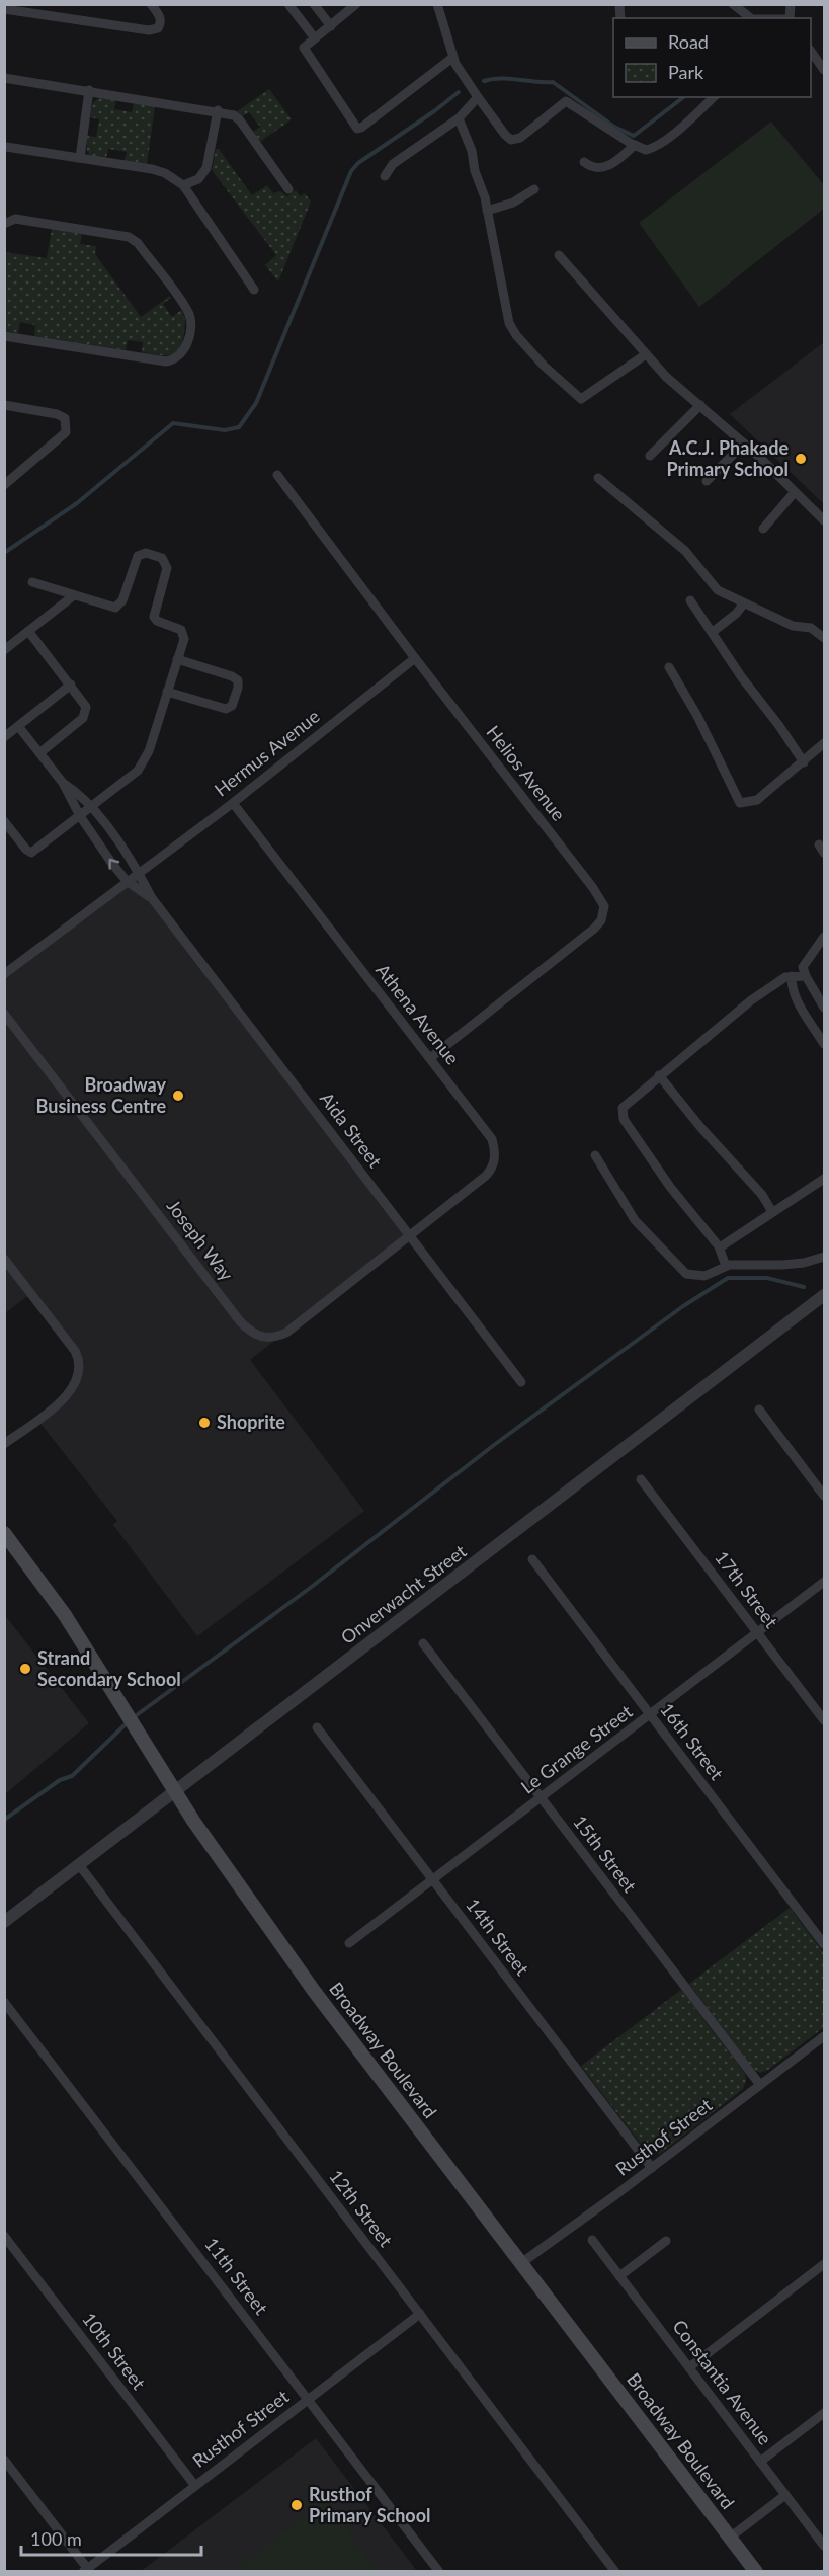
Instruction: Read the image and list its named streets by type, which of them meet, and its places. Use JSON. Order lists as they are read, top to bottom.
{
  "streets": {
    "main road": ["Broadway Boulevard"],
    "street": [
      "Hermus Avenue",
      "Helios Avenue",
      "Athena Avenue",
      "Aida Street",
      "Joseph Way",
      "17th Street",
      "Onverwacht Street",
      "16th Street",
      "Le Grange Street",
      "15th Street",
      "14th Street",
      "Rusthof Street",
      "12th Street",
      "11th Street",
      "10th Street",
      "Constantia Avenue"
    ]
  },
  "crossings": [
    ["Hermus Avenue", "Helios Avenue"],
    ["Hermus Avenue", "Athena Avenue"],
    ["Hermus Avenue", "Aida Street"],
    ["Helios Avenue", "Athena Avenue"],
    ["Athena Avenue", "Aida Street"],
    ["Athena Avenue", "Joseph Way"],
    ["Aida Street", "Joseph Way"],
    ["17th Street", "Le Grange Street"],
    ["Onverwacht Street", "Broadway Boulevard"],
    ["Onverwacht Street", "12th Street"],
    ["16th Street", "Le Grange Street"],
    ["Le Grange Street", "15th Street"],
    ["Le Grange Street", "14th Street"],
    ["15th Street", "Rusthof Street"],
    ["14th Street", "Rusthof Street"],
    ["Broadway Boulevard", "Rusthof Street"],
    ["Rusthof Street", "12th Street"],
    ["Rusthof Street", "11th Street"],
    ["Rusthof Street", "10th Street"]
  ],
  "places": [
    "A.C.J. Phakade Primary School",
    "Broadway Business Centre",
    "Shoprite",
    "Strand Secondary School",
    "Rusthof Primary School"
  ],
  "legend": ["Road", "Park"],
  "scale_bar": "100 m"
}
